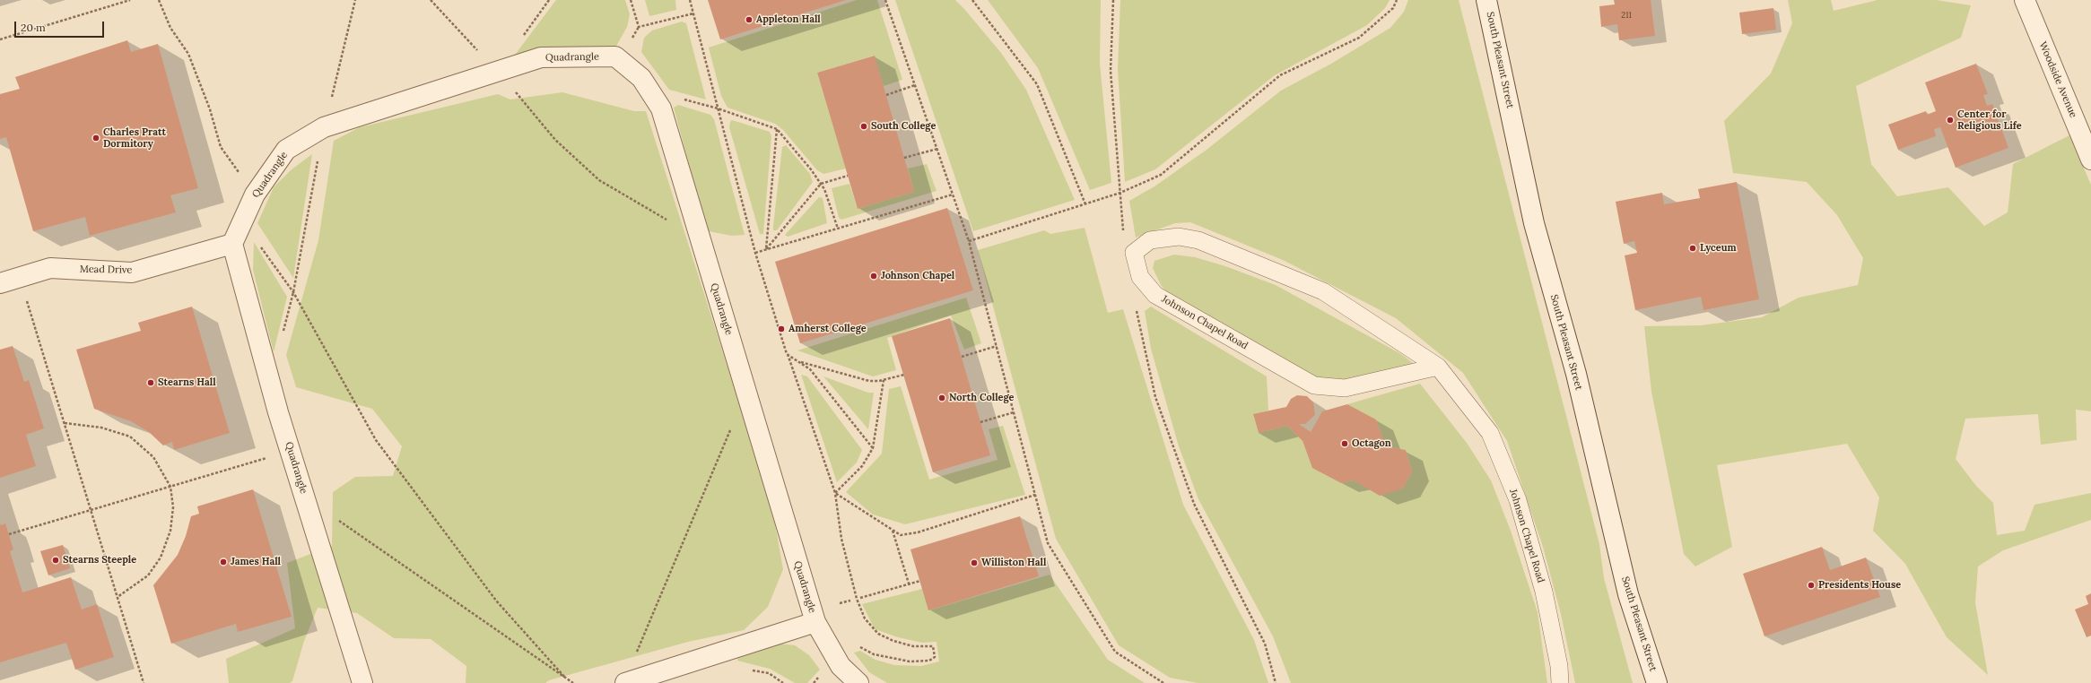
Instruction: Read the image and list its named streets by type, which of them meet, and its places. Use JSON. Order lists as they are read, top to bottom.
{
  "streets": {
    "street": [
      "Quadrangle",
      "South Pleasant Street",
      "Woodside Avenue",
      "Mead Drive"
    ],
    "lane": ["Johnson Chapel Road"]
  },
  "crossings": [
    ["Quadrangle", "Mead Drive"]
  ],
  "places": [
    "Appleton Hall",
    "Center for Religious Life",
    "South College",
    "Charles Pratt Dormitory",
    "Lyceum",
    "Johnson Chapel",
    "Amherst College",
    "Stearns Hall",
    "North College",
    "Octagon",
    "Stearns Steeple",
    "James Hall",
    "Williston Hall",
    "Presidents House"
  ],
  "house_numbers": ["211"],
  "scale_bar": "20 m"
}
